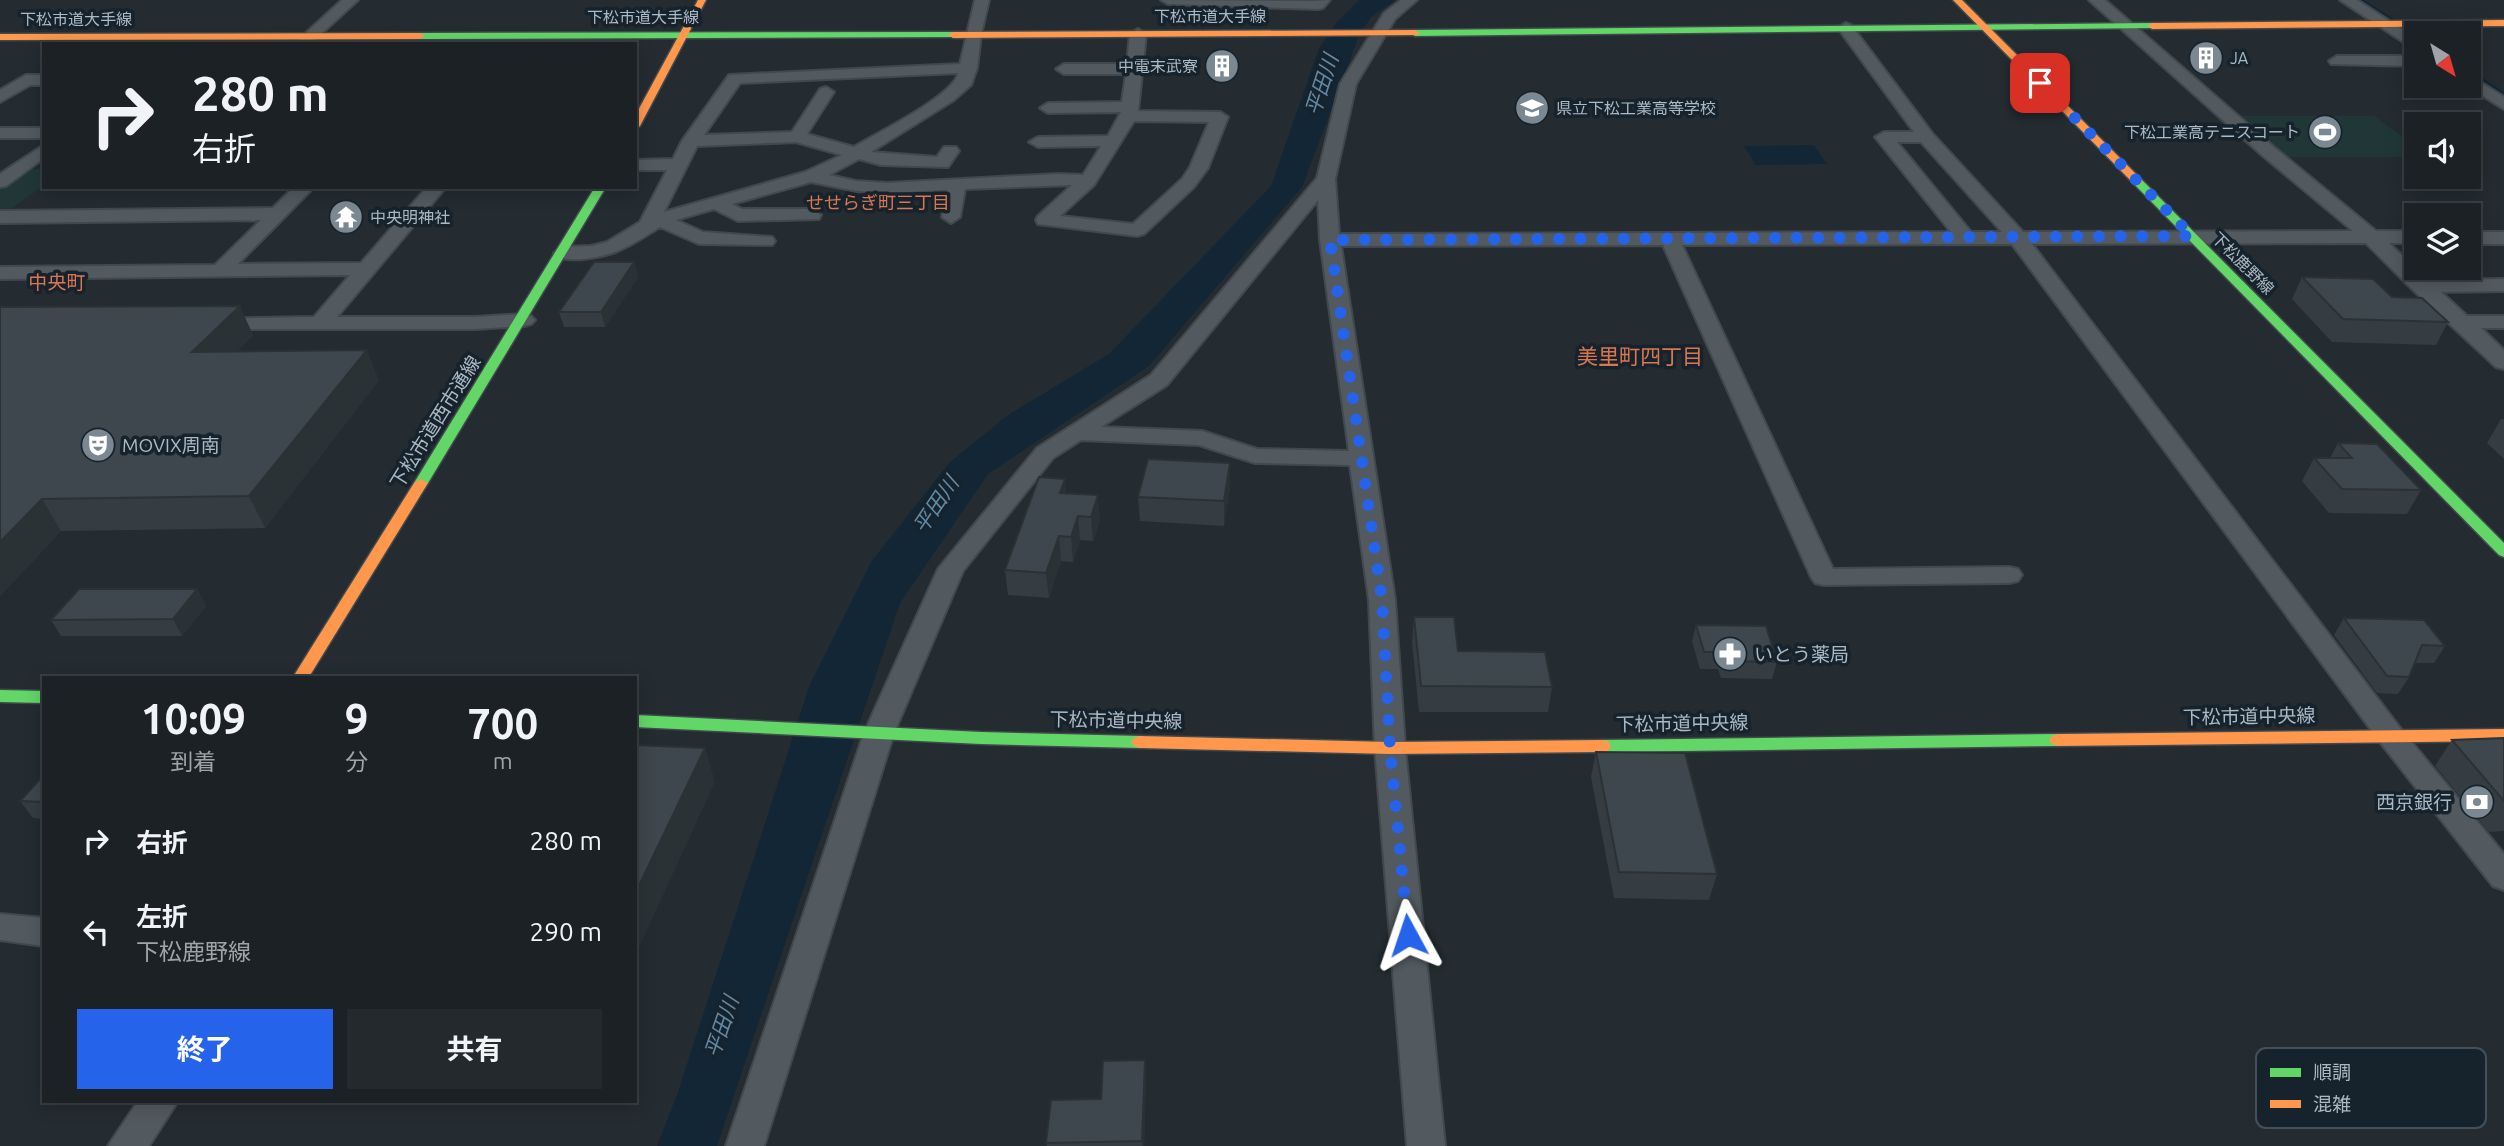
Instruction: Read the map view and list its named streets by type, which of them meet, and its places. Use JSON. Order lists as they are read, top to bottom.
{
  "streets": {
    "street": [
      "下松市道大手線",
      "下松鹿野線",
      "下松市道西市通線",
      "下松市道中央線"
    ]
  },
  "crossings": [
    ["下松市道大手線", "下松鹿野線"]
  ],
  "districts": ["せせらぎ町三丁目", "中央町", "美里町四丁目"],
  "water": ["平田川"],
  "places": {
    "building": ["JA", "中電末武寮"],
    "school or university": ["県立下松工業高等学校"],
    "sports": ["下松工業高テニスコート"],
    "temple": ["中央明神社"],
    "theatre": ["MOVIX周南"],
    "pharmacy": ["いとう薬局"],
    "bank": ["西京銀行"]
  },
  "legend": ["順調", "混雑"],
  "north": "bottom right",
  "page": {
    "turn": ["280 m", "右折"],
    "eta": [
      "10:09",
      "到着",
      "9",
      "分",
      "700",
      "m"
    ],
    "list": [
      {
        "name": "右折",
        "value": "280 m"
      },
      {
        "name": "左折",
        "note": "下松鹿野線",
        "value": "290 m"
      }
    ],
    "buttons": ["終了", "共有"]
  }
}
